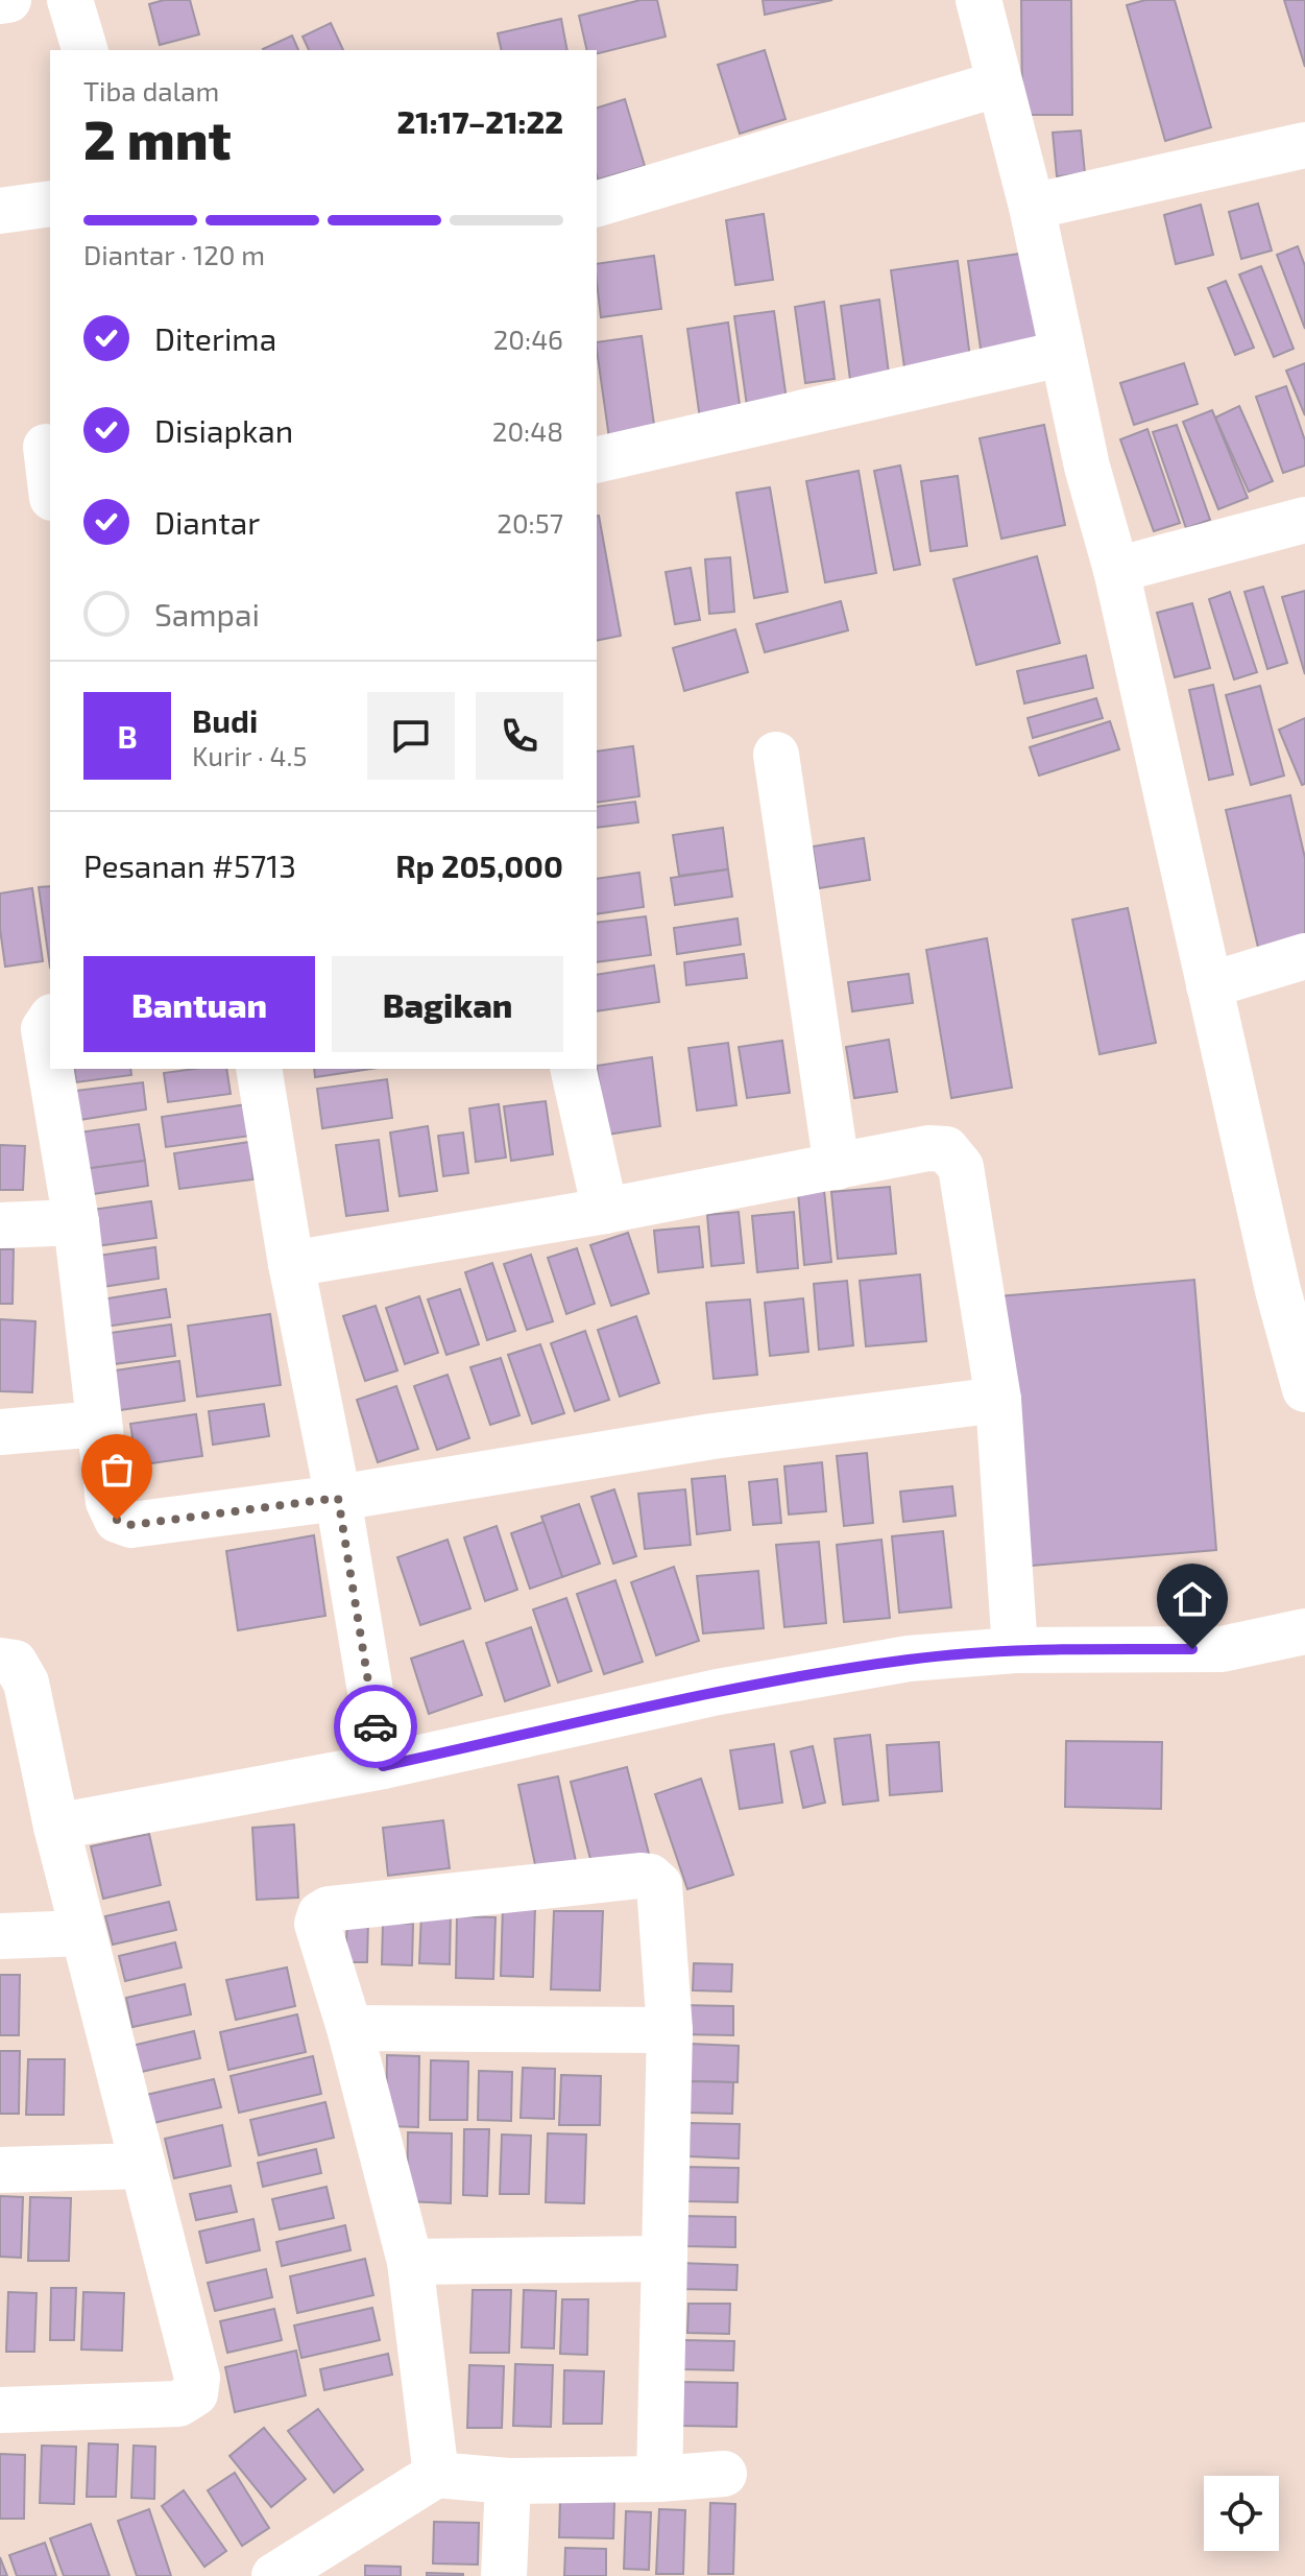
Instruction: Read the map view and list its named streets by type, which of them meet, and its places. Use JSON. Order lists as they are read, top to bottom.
{
  "page": {
    "heading": ["2 mnt", "Tiba dalam", "21:17–21:22"],
    "panel": [
      "Budi",
      "Kurir · 4.5",
      "Pesanan #5713",
      "Rp 205,000"
    ],
    "bar": "Diantar · 120 m",
    "list": [
      ["Diterima", "20:46"],
      ["Disiapkan", "20:48"],
      ["Diantar", "20:57"],
      "Sampai"
    ],
    "round": "B",
    "buttons": ["Bantuan", "Bagikan"]
  }
}
